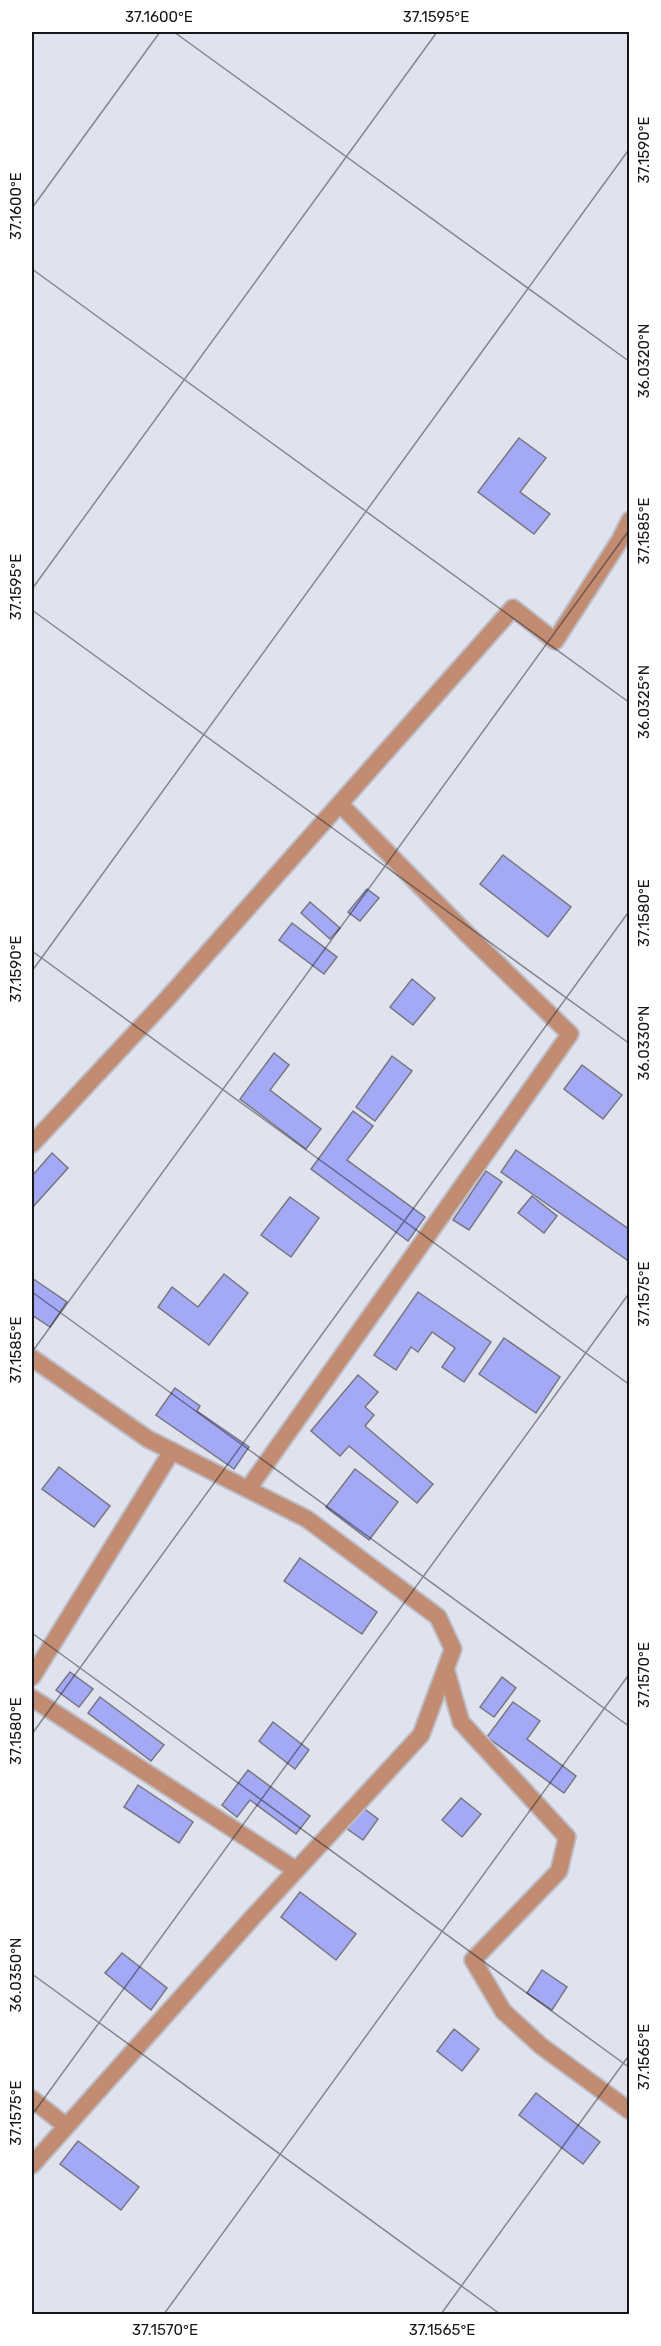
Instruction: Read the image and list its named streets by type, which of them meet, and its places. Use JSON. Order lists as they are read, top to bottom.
{
  "coordinates": [
    "37.1600°E",
    "37.1595°E",
    "37.1590°E",
    "36.0320°N",
    "37.1585°E",
    "36.0325°N",
    "37.1580°E",
    "36.0330°N",
    "37.1575°E",
    "37.1570°E",
    "36.0350°N",
    "37.1565°E"
  ]
}
